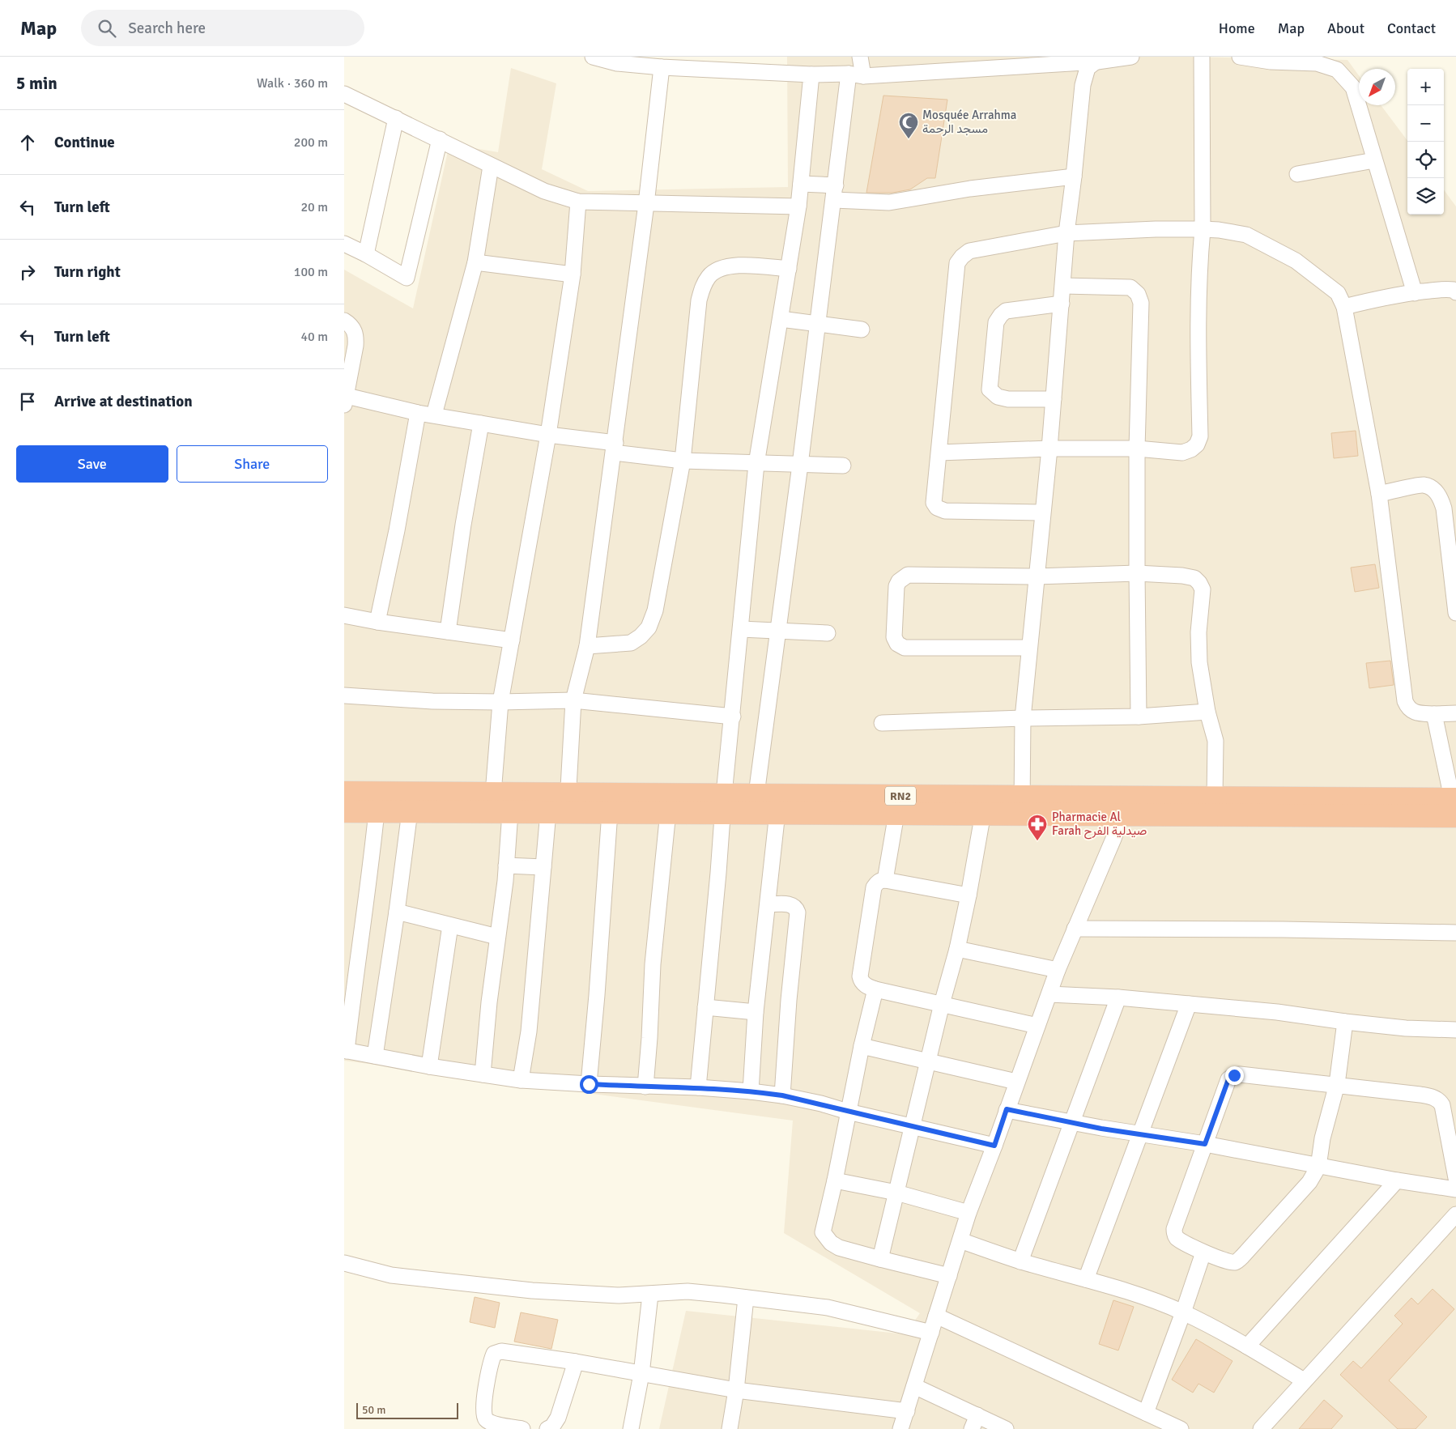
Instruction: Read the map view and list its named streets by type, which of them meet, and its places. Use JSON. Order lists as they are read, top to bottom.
{
  "streets": {
    "highway": ["RN2"]
  },
  "places": {
    "mosque": ["Mosquée Arrahma مسجد الرحمة"],
    "pharmacy": ["Pharmacie Al Farah صيدلية الفرح"]
  },
  "scale_bar": "50 m",
  "north": "bottom left",
  "page": {
    "header": "Map",
    "search": "Search here",
    "nav": [
      "Home",
      "Map",
      "About",
      "Contact"
    ],
    "heading": ["5 min", "Walk · 360 m"],
    "map_buttons": ["+", "−"],
    "list": [
      ["Continue", "200 m"],
      ["Turn left", "20 m"],
      ["Turn right", "100 m"],
      ["Turn left", "40 m"],
      "Arrive at destination"
    ],
    "buttons": ["Save", "Share"],
    "scale": "50 m"
  }
}
